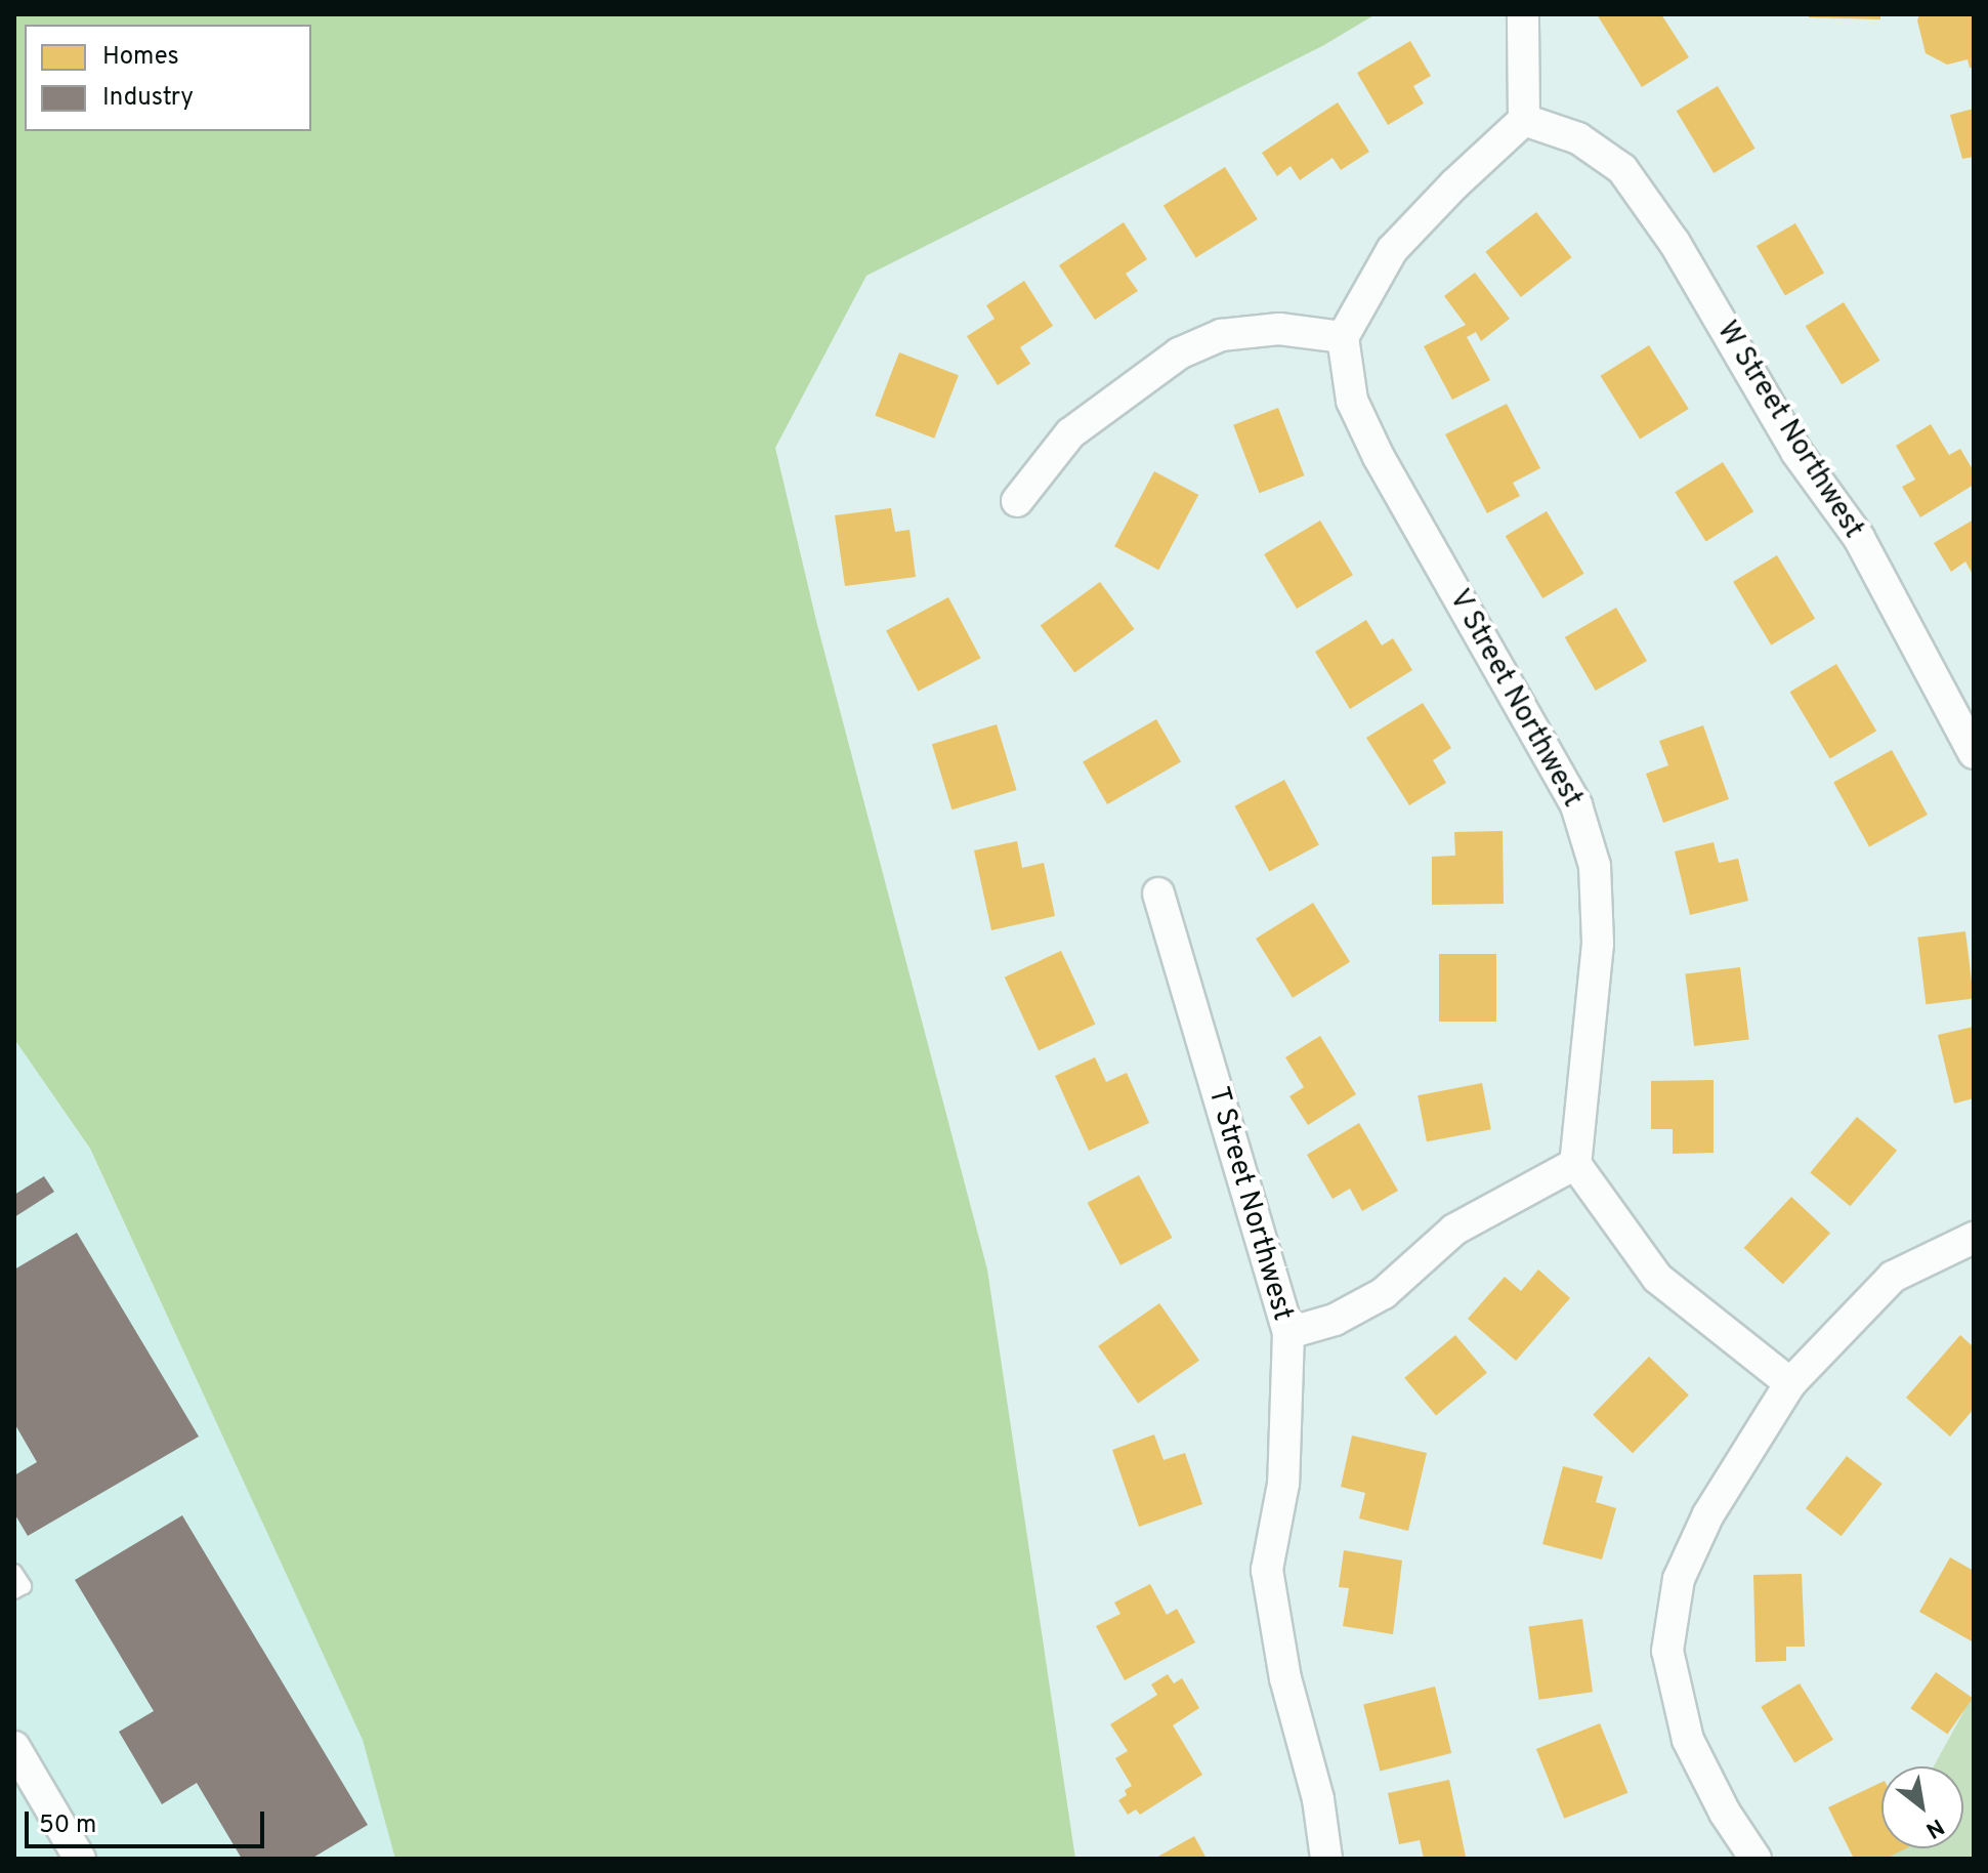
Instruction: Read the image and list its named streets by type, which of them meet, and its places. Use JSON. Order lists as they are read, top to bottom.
{
  "streets": {
    "street": ["W Street Northwest", "V Street Northwest", "T Street Northwest"]
  },
  "legend": ["Homes", "Industry"],
  "scale_bar": "50 m",
  "north": "bottom right"
}
